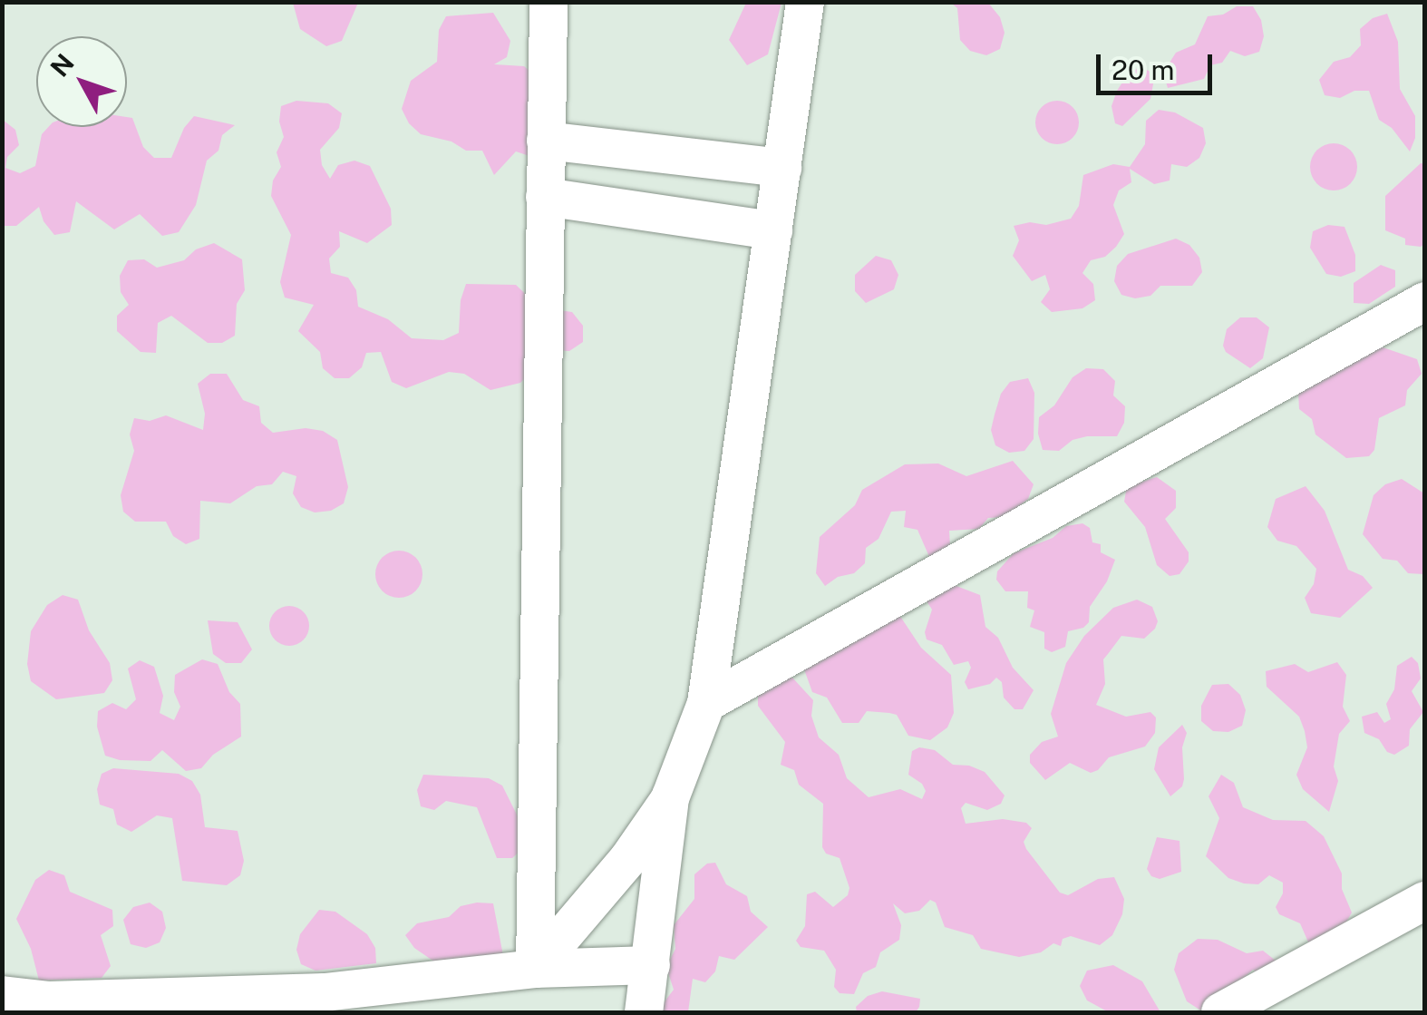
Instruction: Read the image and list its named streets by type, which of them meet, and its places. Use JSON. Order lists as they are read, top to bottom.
{
  "scale_bar": "20 m",
  "north": "top left"
}
